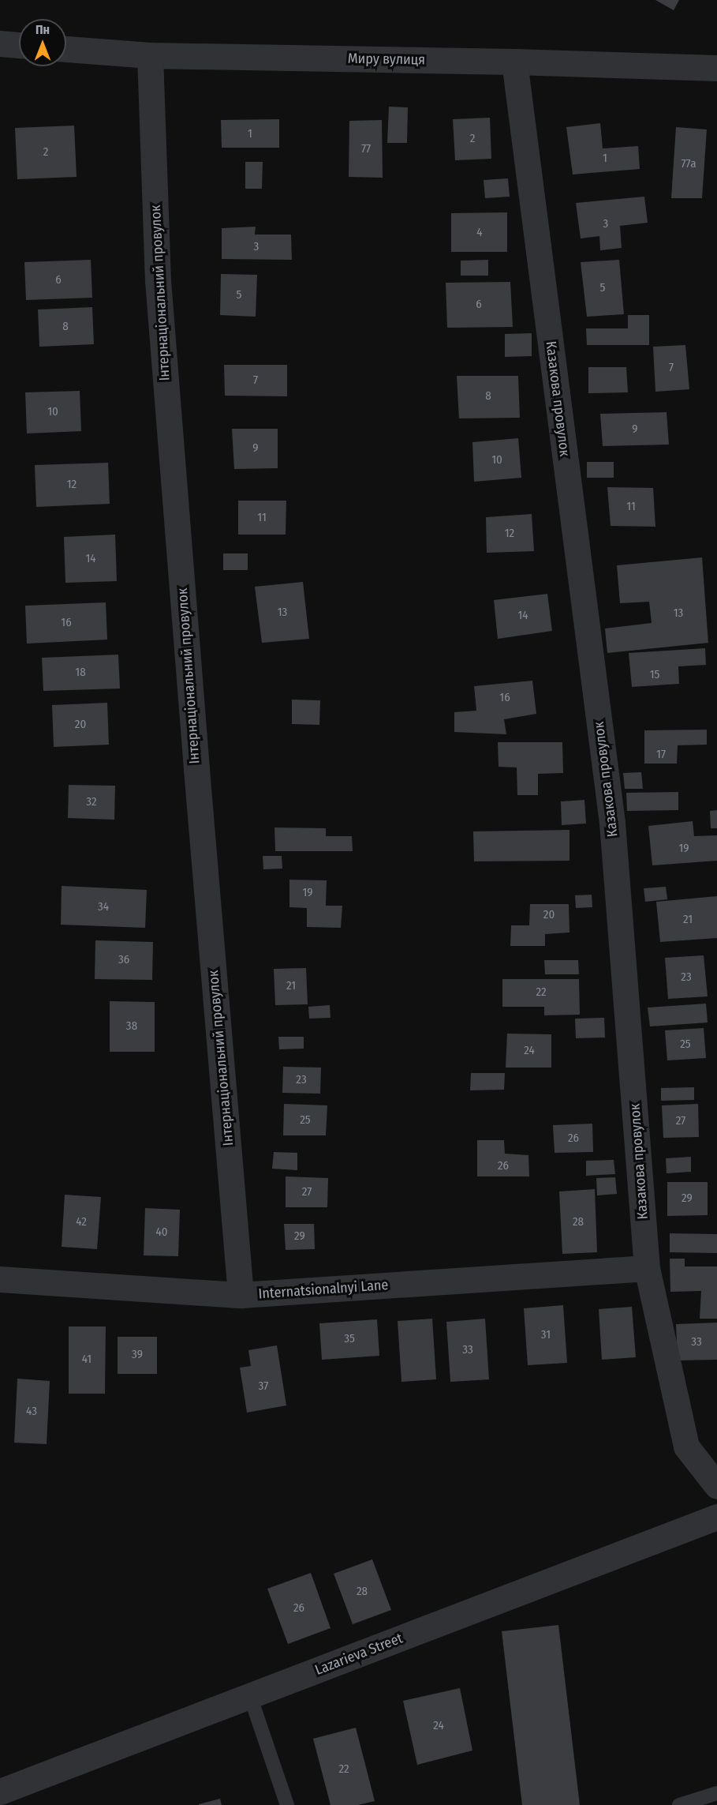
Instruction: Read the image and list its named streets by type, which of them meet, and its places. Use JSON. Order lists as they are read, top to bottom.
{
  "streets": {
    "street": [
      "Миру вулиця",
      "Інтернаціональний провулок",
      "Казакова провулок",
      "Internatsionalnyi Lane",
      "Lazarieva Street"
    ]
  },
  "crossings": [
    ["Миру вулиця", "Інтернаціональний провулок"],
    ["Миру вулиця", "Казакова провулок"],
    ["Інтернаціональний провулок", "Internatsionalnyi Lane"],
    ["Казакова провулок", "Internatsionalnyi Lane"]
  ],
  "house_numbers": [
    "1",
    "2",
    "77",
    "2",
    "1",
    "77а",
    "3",
    "4",
    "3",
    "6",
    "5",
    "5",
    "6",
    "8",
    "7",
    "7",
    "8",
    "10",
    "9",
    "9",
    "10",
    "12",
    "11",
    "11",
    "12",
    "14",
    "13",
    "13",
    "14",
    "16",
    "18",
    "15",
    "16",
    "20",
    "17",
    "32",
    "19",
    "19",
    "34",
    "20",
    "21",
    "36",
    "23",
    "21",
    "22",
    "38",
    "25",
    "24",
    "23",
    "25",
    "27",
    "26",
    "26",
    "27",
    "29",
    "42",
    "28",
    "40",
    "29",
    "31",
    "35",
    "33",
    "33",
    "39",
    "41",
    "37",
    "43",
    "28",
    "26",
    "24",
    "22"
  ],
  "north": "top"
}
